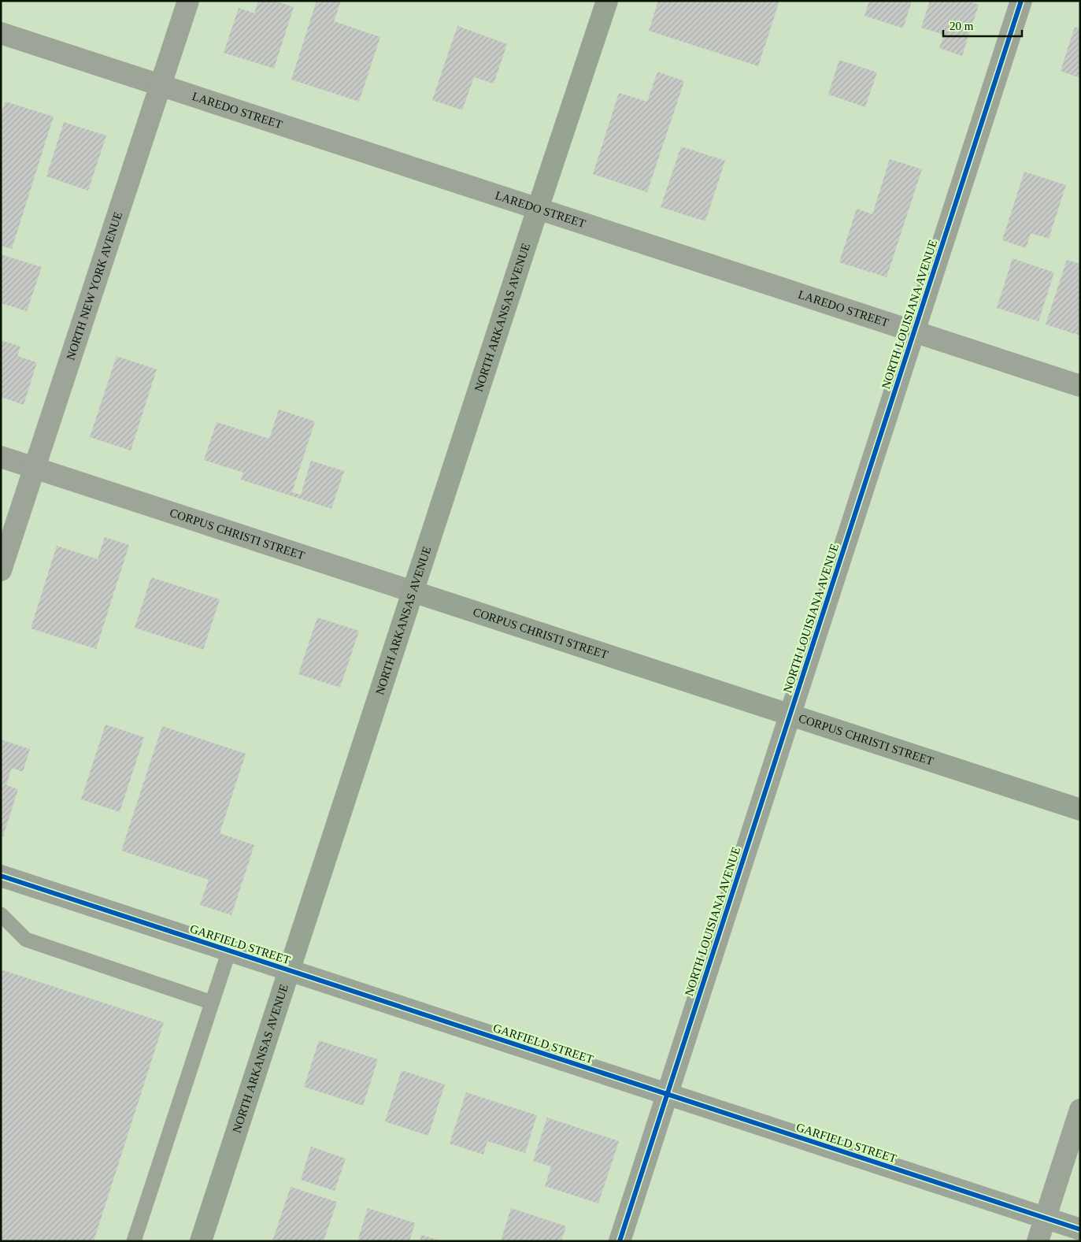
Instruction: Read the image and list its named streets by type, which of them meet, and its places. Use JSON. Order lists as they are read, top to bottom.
{
  "streets": {
    "main road": ["NORTH ARKANSAS AVENUE", "CORPUS CHRISTI STREET"],
    "street": [
      "LAREDO STREET",
      "NORTH NEW YORK AVENUE",
      "NORTH LOUISIANA AVENUE",
      "GARFIELD STREET"
    ]
  },
  "crossings": [
    ["LAREDO STREET", "NORTH NEW YORK AVENUE"],
    ["LAREDO STREET", "NORTH LOUISIANA AVENUE"],
    ["LAREDO STREET", "NORTH ARKANSAS AVENUE"],
    ["NORTH NEW YORK AVENUE", "CORPUS CHRISTI STREET"],
    ["NORTH LOUISIANA AVENUE", "CORPUS CHRISTI STREET"],
    ["NORTH LOUISIANA AVENUE", "GARFIELD STREET"],
    ["NORTH ARKANSAS AVENUE", "CORPUS CHRISTI STREET"],
    ["NORTH ARKANSAS AVENUE", "GARFIELD STREET"]
  ],
  "scale_bar": "20 m"
}
